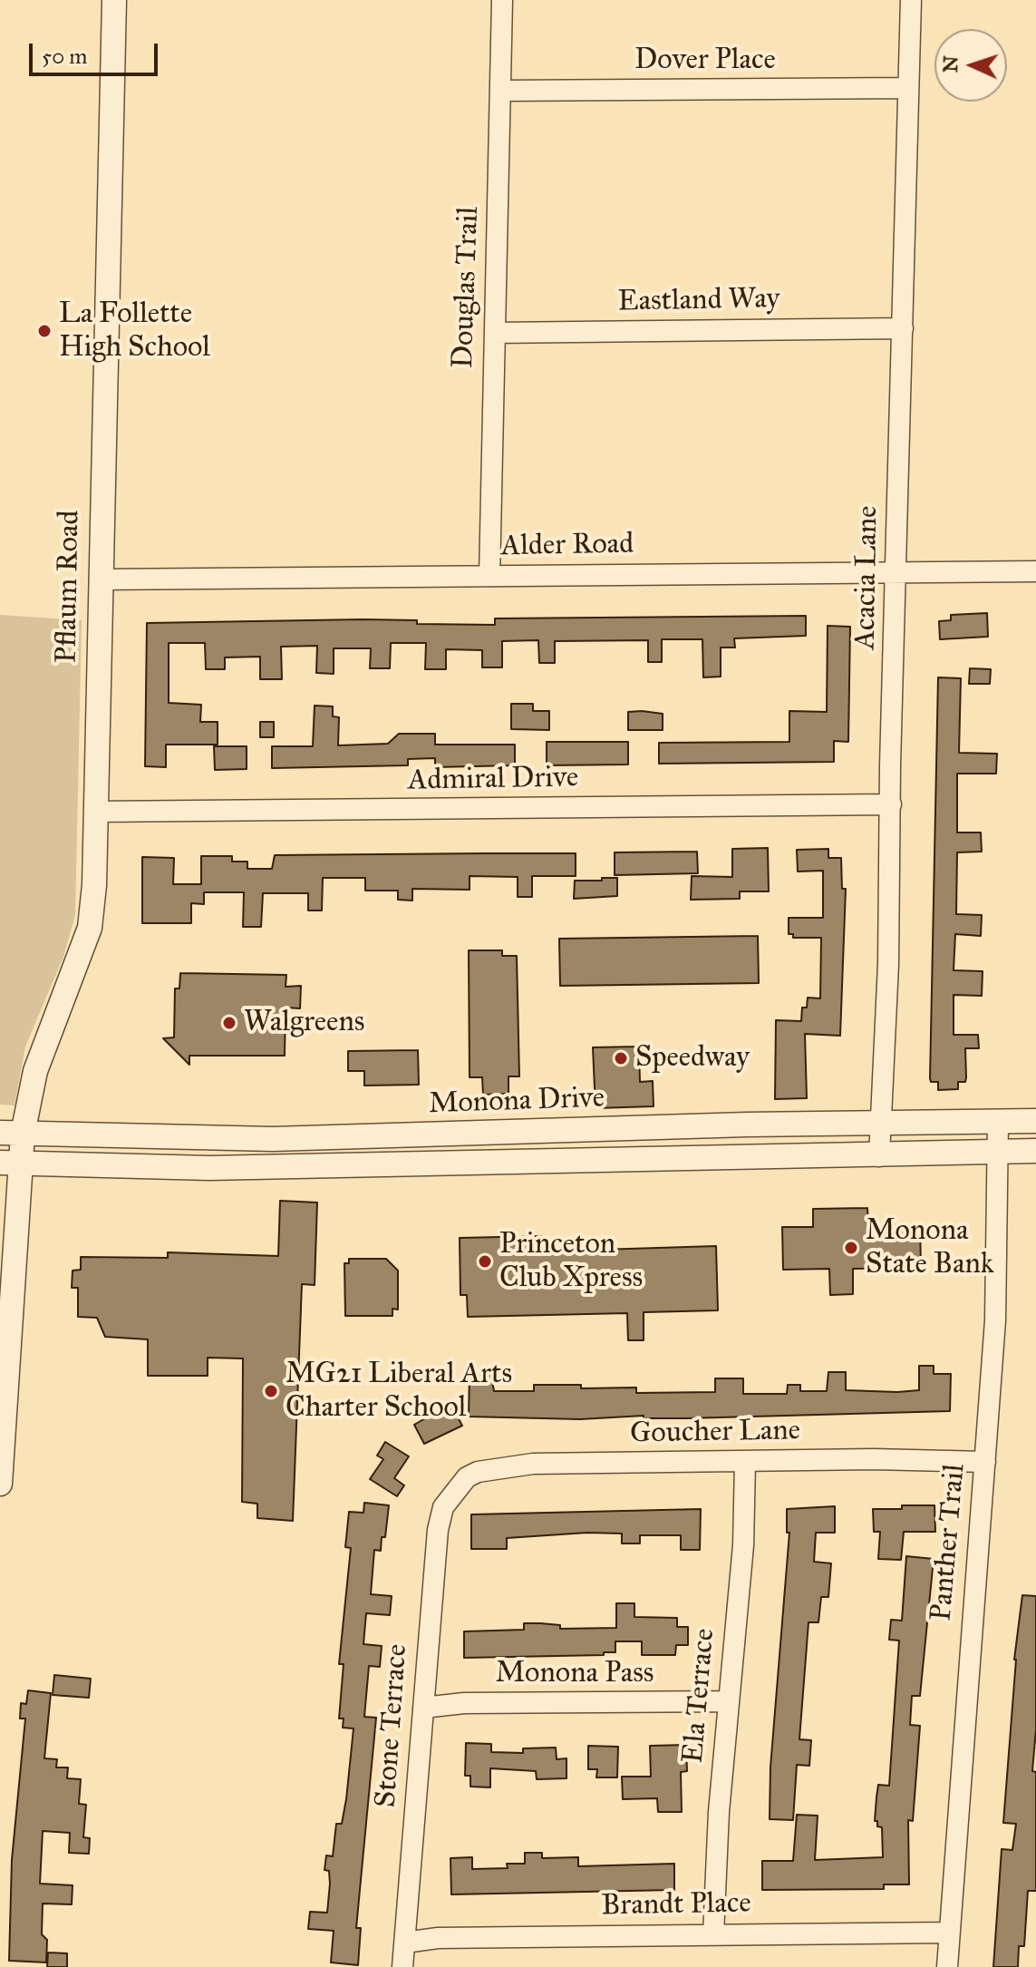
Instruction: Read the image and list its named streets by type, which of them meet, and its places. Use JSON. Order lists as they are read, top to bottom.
{
  "streets": {
    "street": [
      "Dover Place",
      "Douglas Trail",
      "Eastland Way",
      "Alder Road",
      "Acacia Lane",
      "Pflaum Road",
      "Admiral Drive",
      "Monona Drive",
      "Goucher Lane",
      "Panther Trail",
      "Monona Pass",
      "Ela Terrace",
      "Stone Terrace",
      "Brandt Place"
    ]
  },
  "crossings": [
    ["Dover Place", "Douglas Trail"],
    ["Dover Place", "Acacia Lane"],
    ["Douglas Trail", "Eastland Way"],
    ["Douglas Trail", "Alder Road"],
    ["Eastland Way", "Acacia Lane"],
    ["Alder Road", "Acacia Lane"],
    ["Alder Road", "Pflaum Road"],
    ["Acacia Lane", "Admiral Drive"],
    ["Acacia Lane", "Monona Drive"],
    ["Pflaum Road", "Admiral Drive"],
    ["Pflaum Road", "Monona Drive"],
    ["Monona Drive", "Panther Trail"],
    ["Goucher Lane", "Panther Trail"],
    ["Goucher Lane", "Ela Terrace"],
    ["Goucher Lane", "Stone Terrace"],
    ["Panther Trail", "Brandt Place"],
    ["Monona Pass", "Ela Terrace"],
    ["Monona Pass", "Stone Terrace"],
    ["Ela Terrace", "Brandt Place"],
    ["Stone Terrace", "Brandt Place"]
  ],
  "places": [
    "La Follette High School",
    "Walgreens",
    "Speedway",
    "Monona State Bank",
    "Princeton Club Xpress",
    "MG21 Liberal Arts Charter School"
  ],
  "scale_bar": "50 m",
  "north": "left"
}
